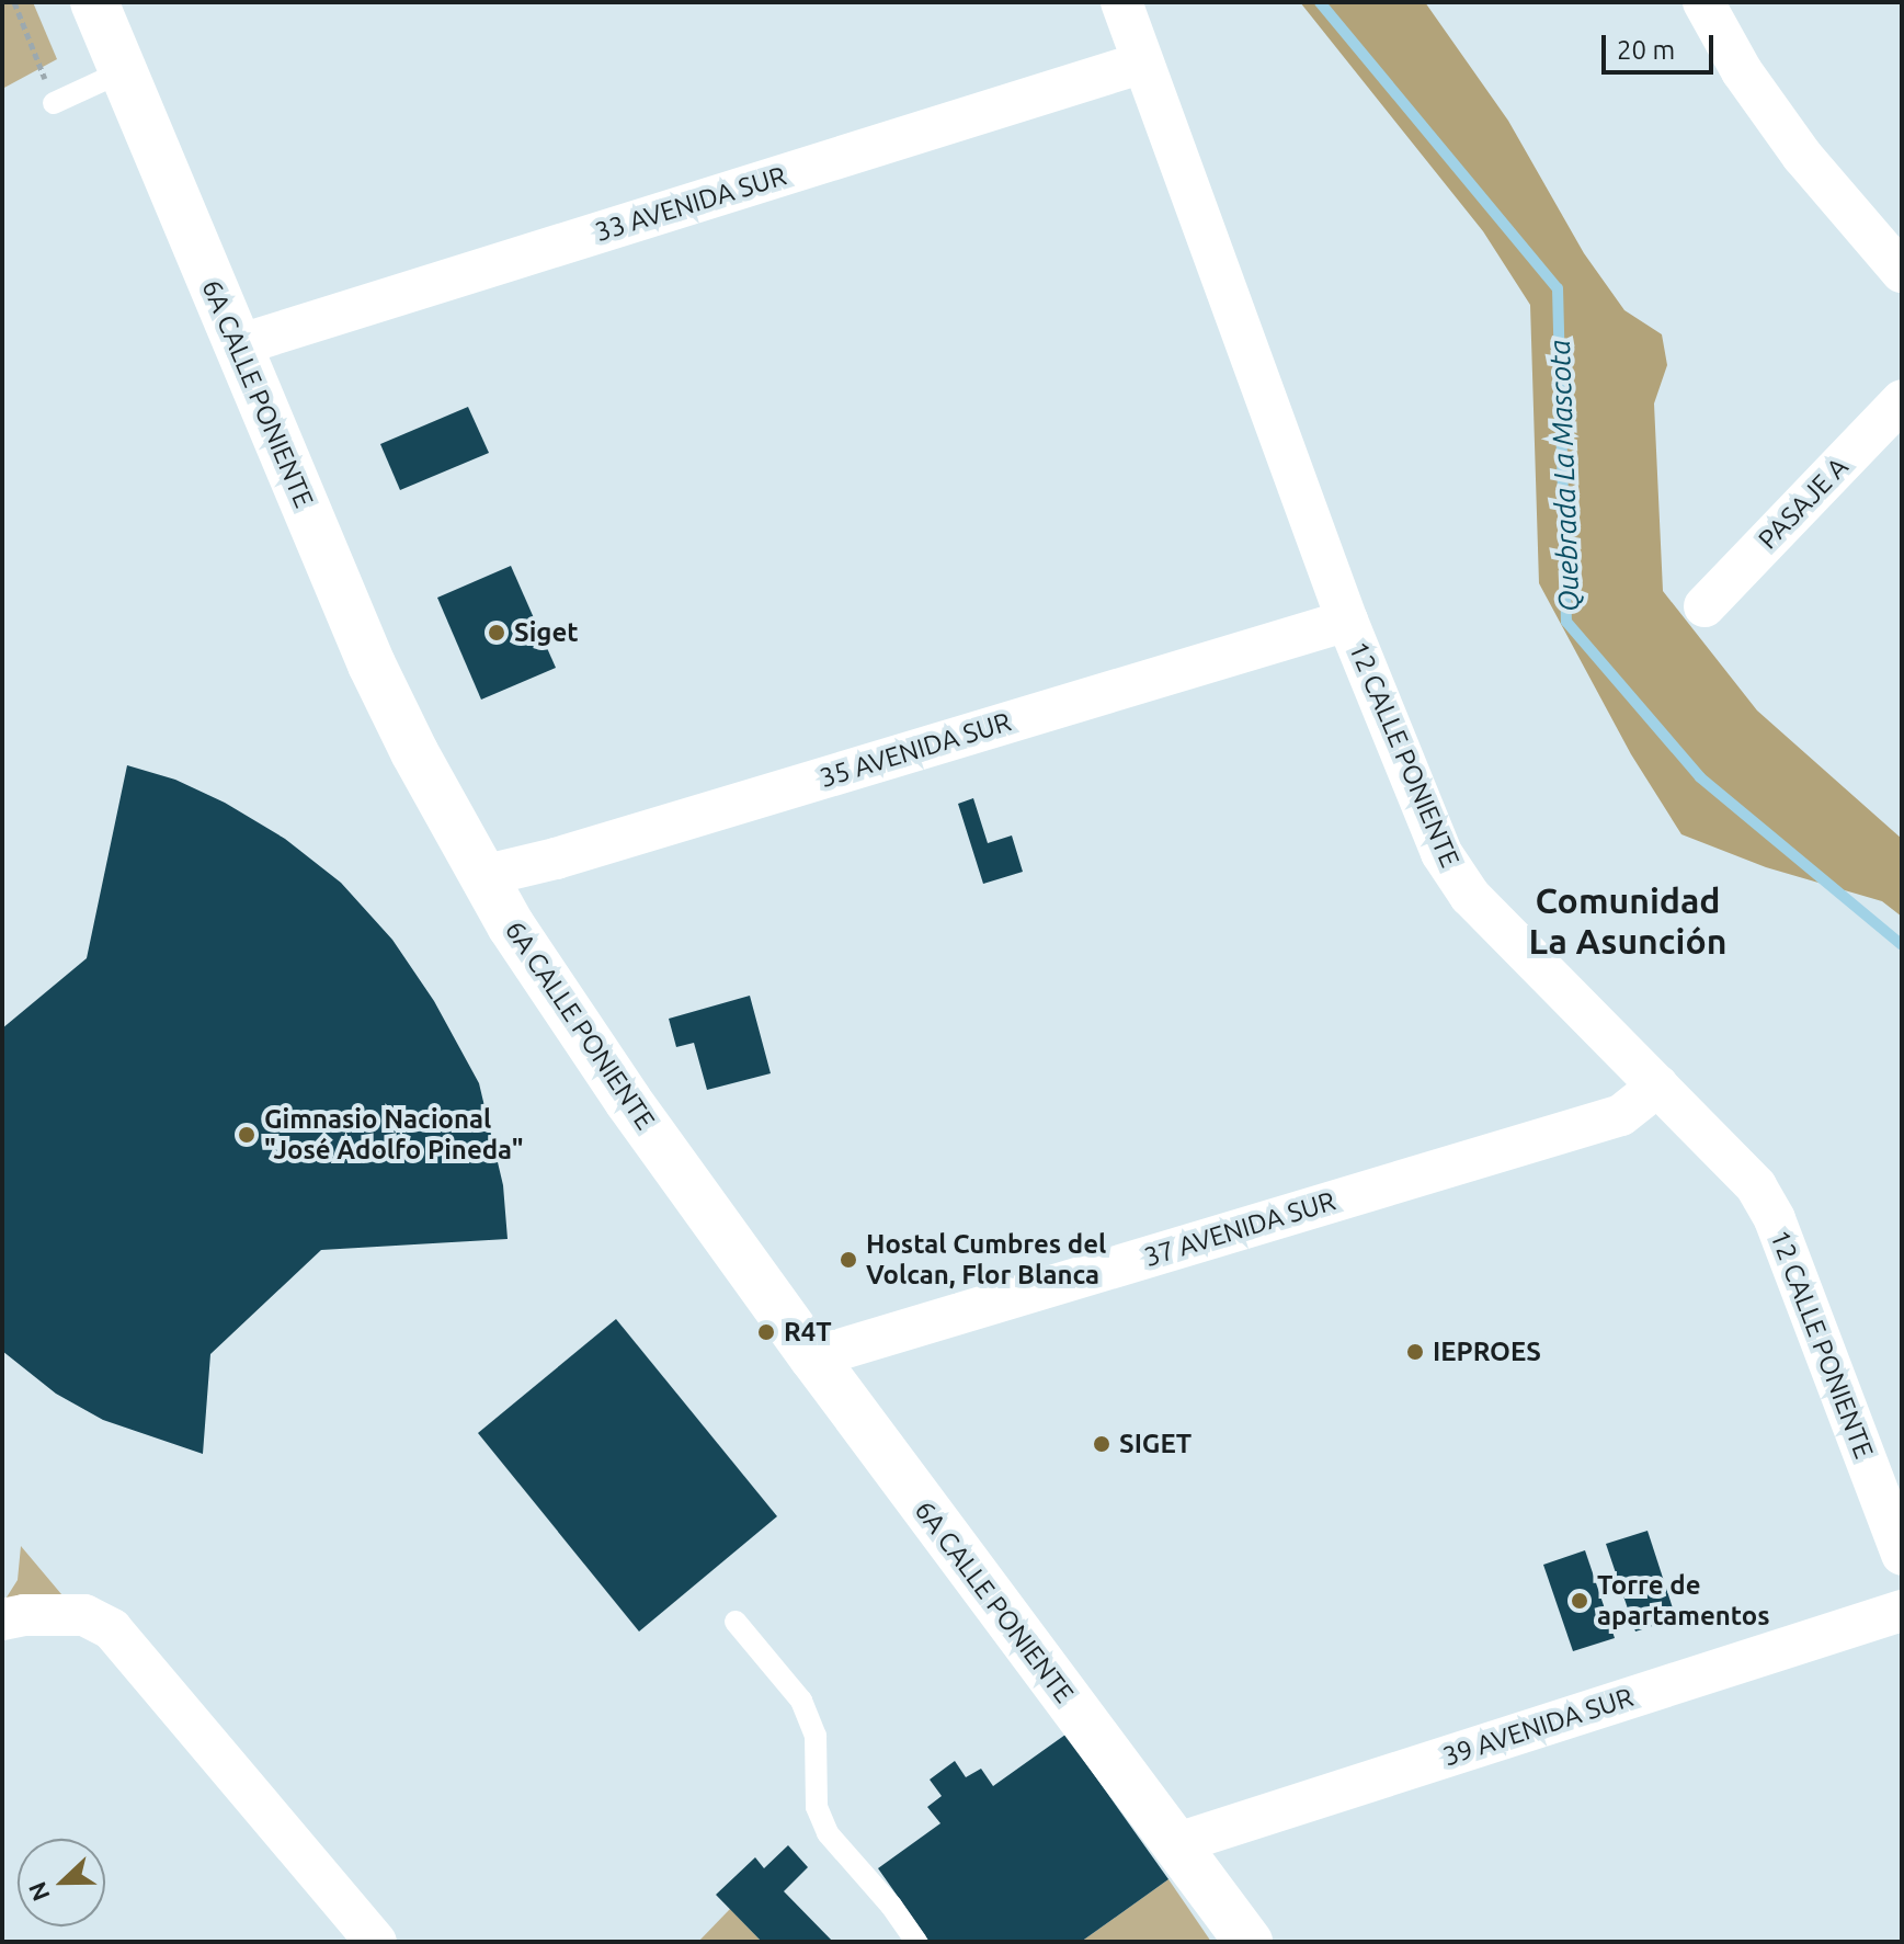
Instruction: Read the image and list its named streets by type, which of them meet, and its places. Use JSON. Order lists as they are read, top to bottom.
{
  "streets": {
    "street": [
      "33 AVENIDA SUR",
      "6A CALLE PONIENTE",
      "PASAJE A",
      "35 AVENIDA SUR",
      "12 CALLE PONIENTE",
      "37 AVENIDA SUR",
      "39 AVENIDA SUR"
    ]
  },
  "crossings": [
    ["33 AVENIDA SUR", "6A CALLE PONIENTE"],
    ["33 AVENIDA SUR", "12 CALLE PONIENTE"],
    ["6A CALLE PONIENTE", "35 AVENIDA SUR"],
    ["6A CALLE PONIENTE", "37 AVENIDA SUR"],
    ["6A CALLE PONIENTE", "39 AVENIDA SUR"],
    ["35 AVENIDA SUR", "12 CALLE PONIENTE"],
    ["12 CALLE PONIENTE", "37 AVENIDA SUR"]
  ],
  "districts": ["Comunidad La Asunción"],
  "water": ["Quebrada La Mascota"],
  "places": [
    "Siget",
    "Gimnasio Nacional \"José Adolfo Pineda\"",
    "Hostal Cumbres del Volcan, Flor Blanca",
    "R4T",
    "IEPROES",
    "SIGET",
    "Torre de apartamentos"
  ],
  "scale_bar": "20 m",
  "north": "left"
}
